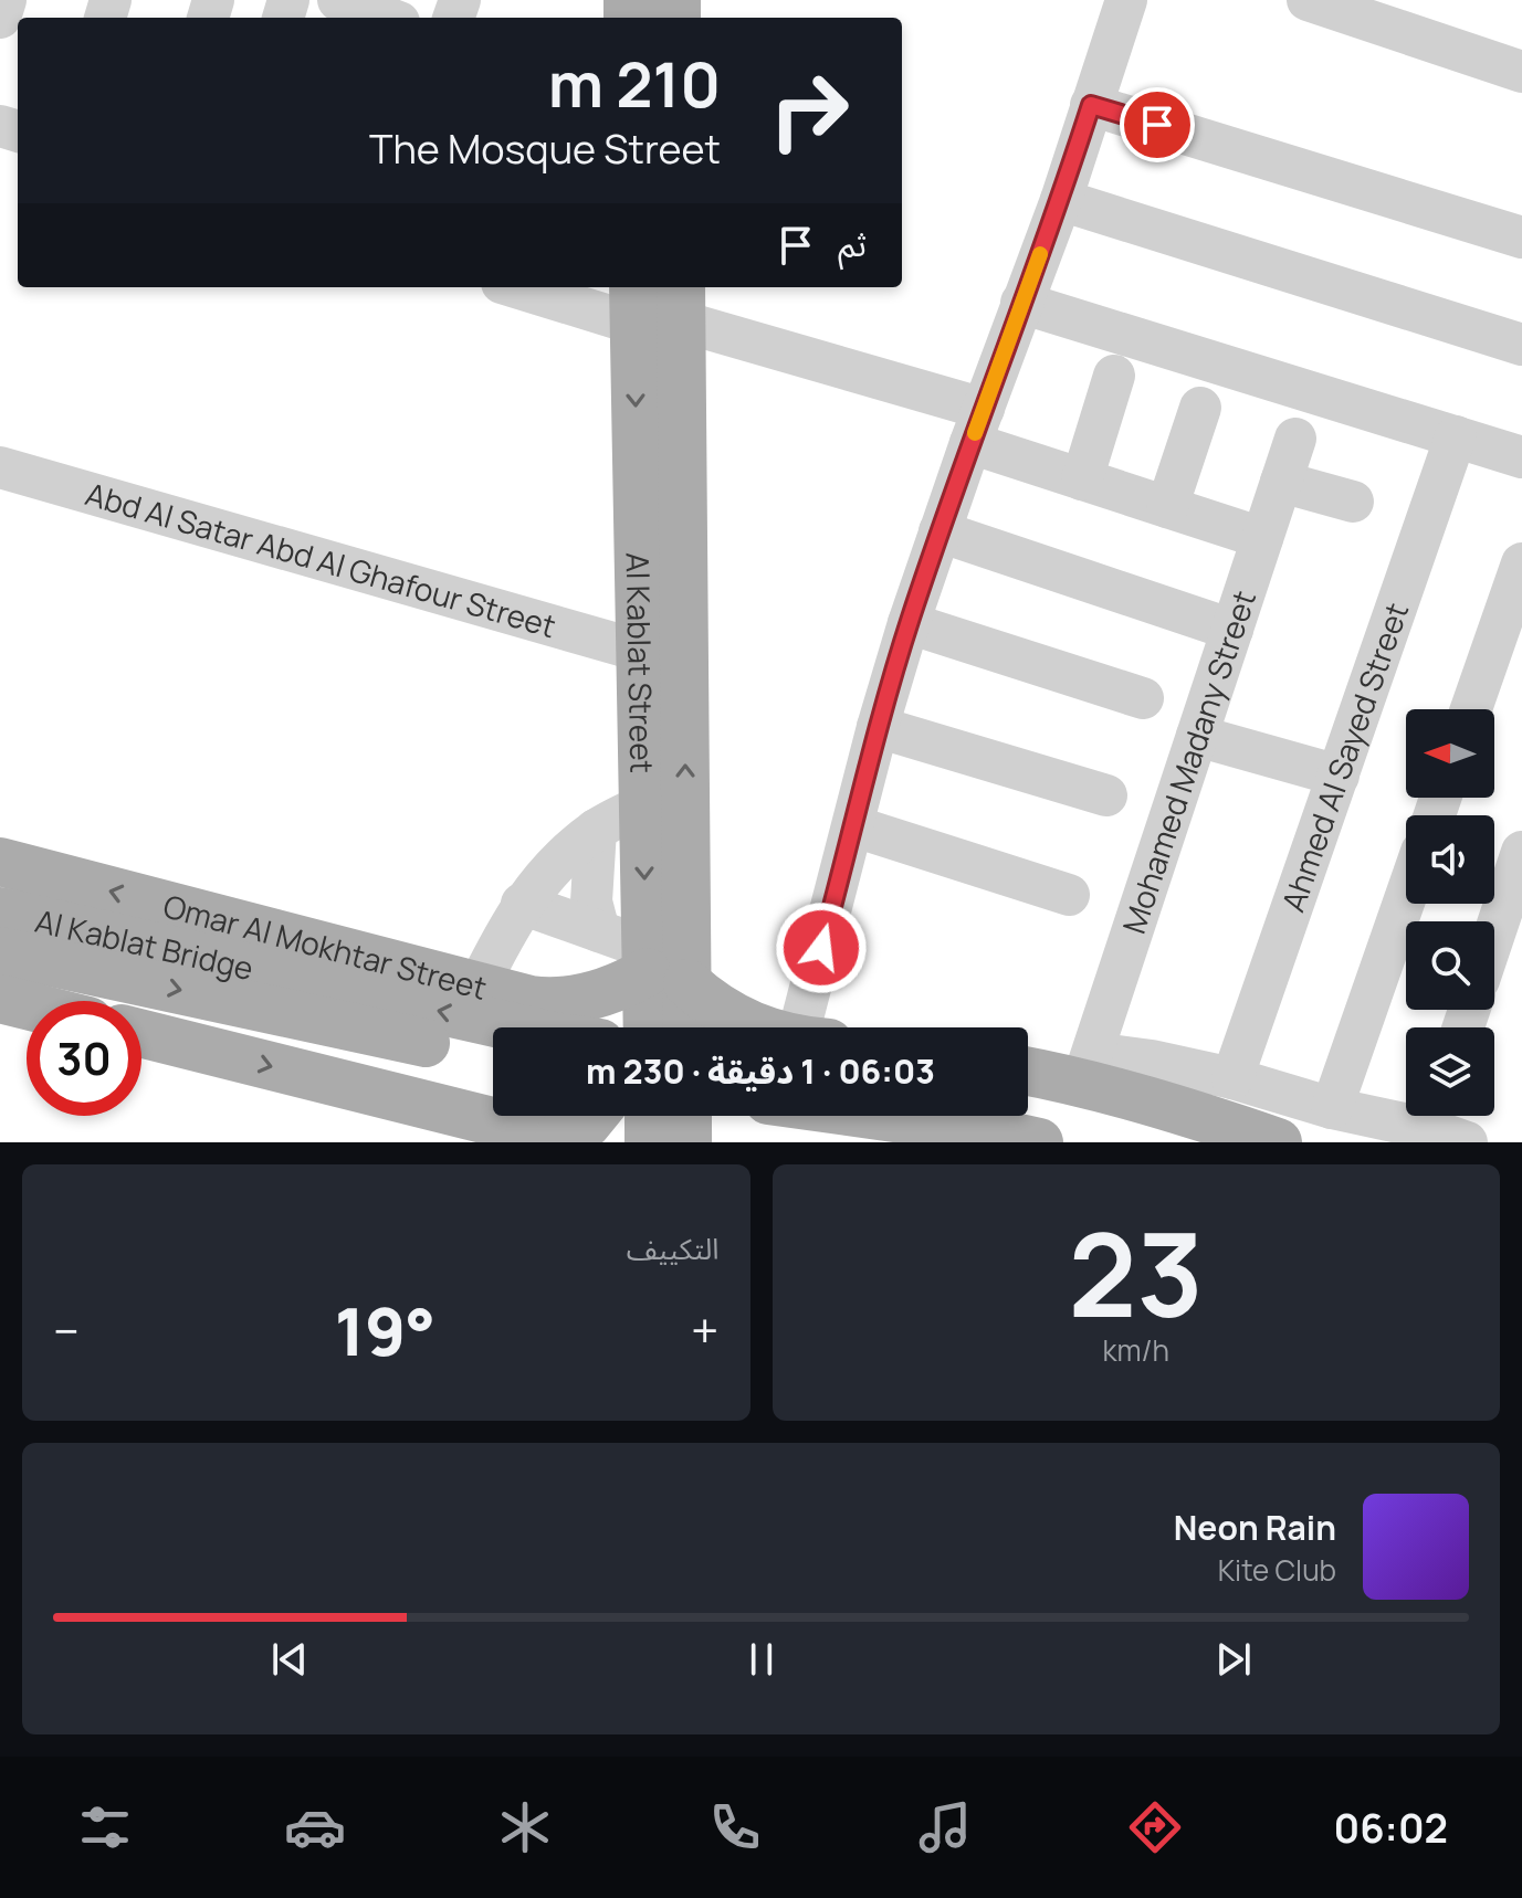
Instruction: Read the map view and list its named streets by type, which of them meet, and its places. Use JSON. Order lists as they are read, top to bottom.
{
  "streets": {
    "main road": ["Al Kablat Street", "Al Kablat Bridge", "Omar Al Mokhtar Street"],
    "street": ["Abd Al Satar Abd Al Ghafour Street", "Ahmed Al Sayed Street", "Mohamed Madany Street"]
  },
  "crossings": [
    ["Abd Al Satar Abd Al Ghafour Street", "Al Kablat Street"],
    ["Al Kablat Street", "Omar Al Mokhtar Street"]
  ],
  "north": "left",
  "page": {
    "turn": ["210 m", "The Mosque Street"],
    "then": "ثم",
    "limit": "30",
    "trip": "06:03 · 1 دقيقة · 230 m",
    "tile": [
      ["23", "km/h"],
      "التكييف"
    ],
    "heat": ["−", "19°", "+"],
    "song": ["Neon Rain", "Kite Club"],
    "tabs": "06:02"
  }
}
